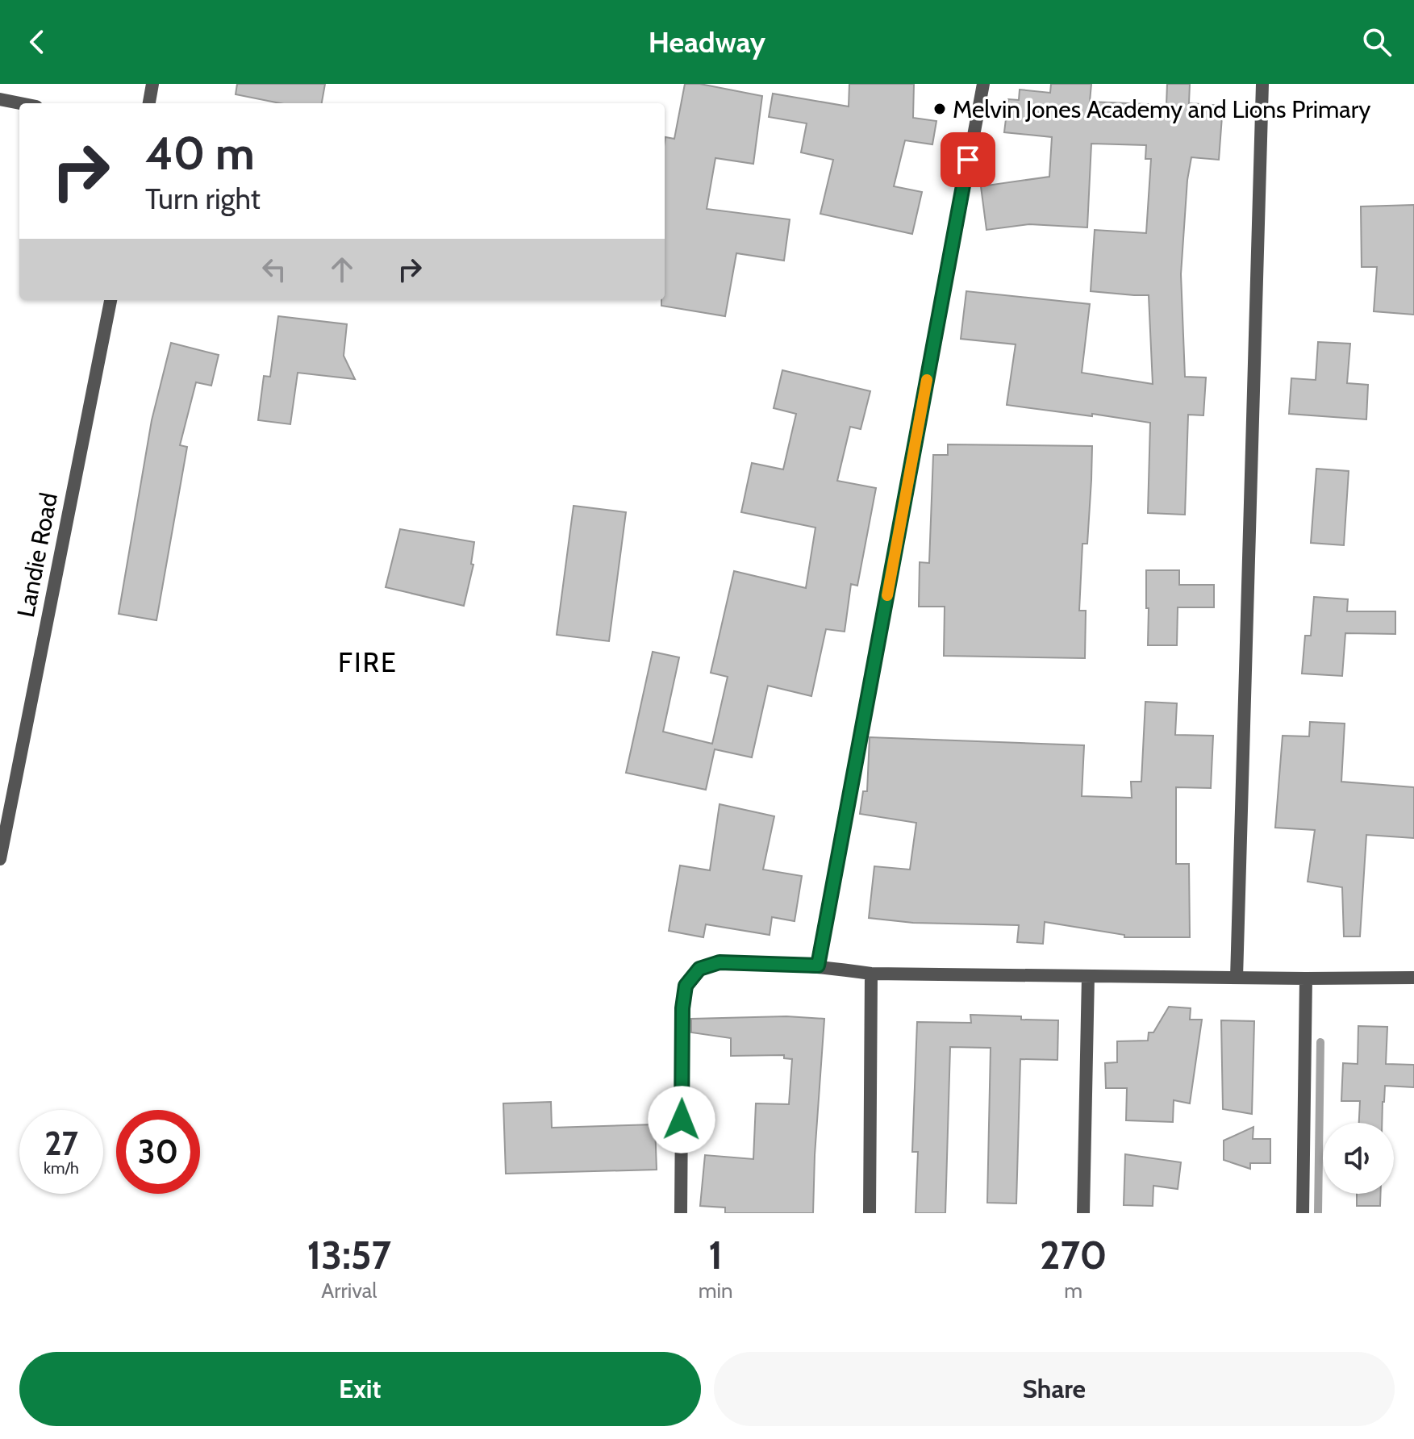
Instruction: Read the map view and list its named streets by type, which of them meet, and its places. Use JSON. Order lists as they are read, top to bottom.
{
  "streets": {
    "street": ["Landie Road"]
  },
  "districts": ["FIRE"],
  "places": ["Melvin Jones Academy and Lions Primary"],
  "page": {
    "header": "Headway",
    "turn": ["40 m", "Turn right"],
    "speed": "27 km/h",
    "limit": "30",
    "eta": [
      "13:57",
      "Arrival",
      "1",
      "min",
      "270",
      "m"
    ],
    "buttons": ["Exit", "Share"]
  }
}
